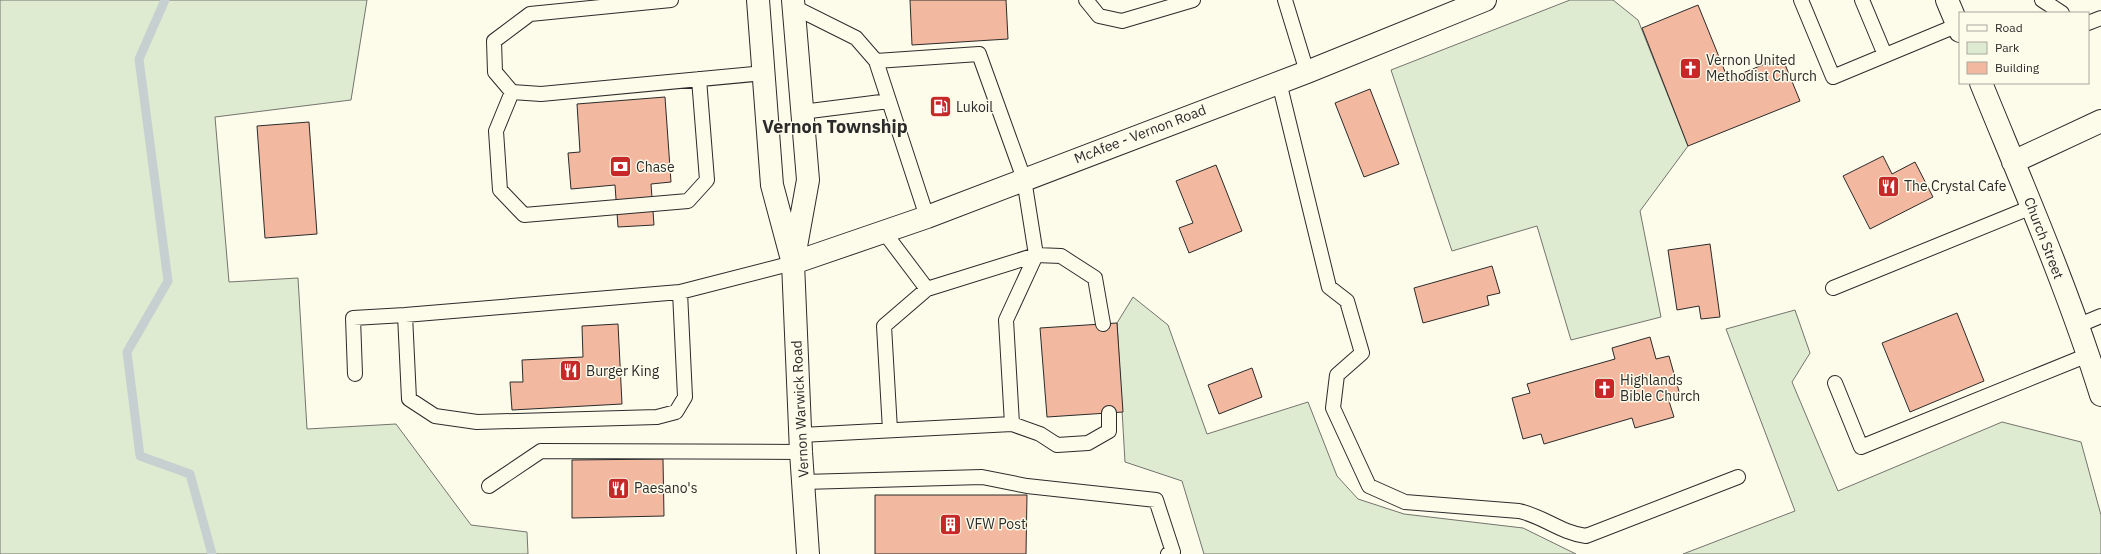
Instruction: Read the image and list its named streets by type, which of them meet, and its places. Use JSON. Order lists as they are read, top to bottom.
{
  "streets": {
    "main road": ["McAfee - Vernon Road", "Church Street", "Vernon Warwick Road"]
  },
  "crossings": [
    ["McAfee - Vernon Road", "Vernon Warwick Road"]
  ],
  "districts": ["Vernon Township"],
  "places": {
    "church": ["Vernon United Methodist Church", "Highlands Bible Church"],
    "fuel station": ["Lukoil"],
    "bank": ["Chase"],
    "restaurant": ["The Crystal Cafe", "Burger King", "Paesano's"],
    "building": ["VFW Post"]
  },
  "legend": ["Road", "Park", "Building"]
}
